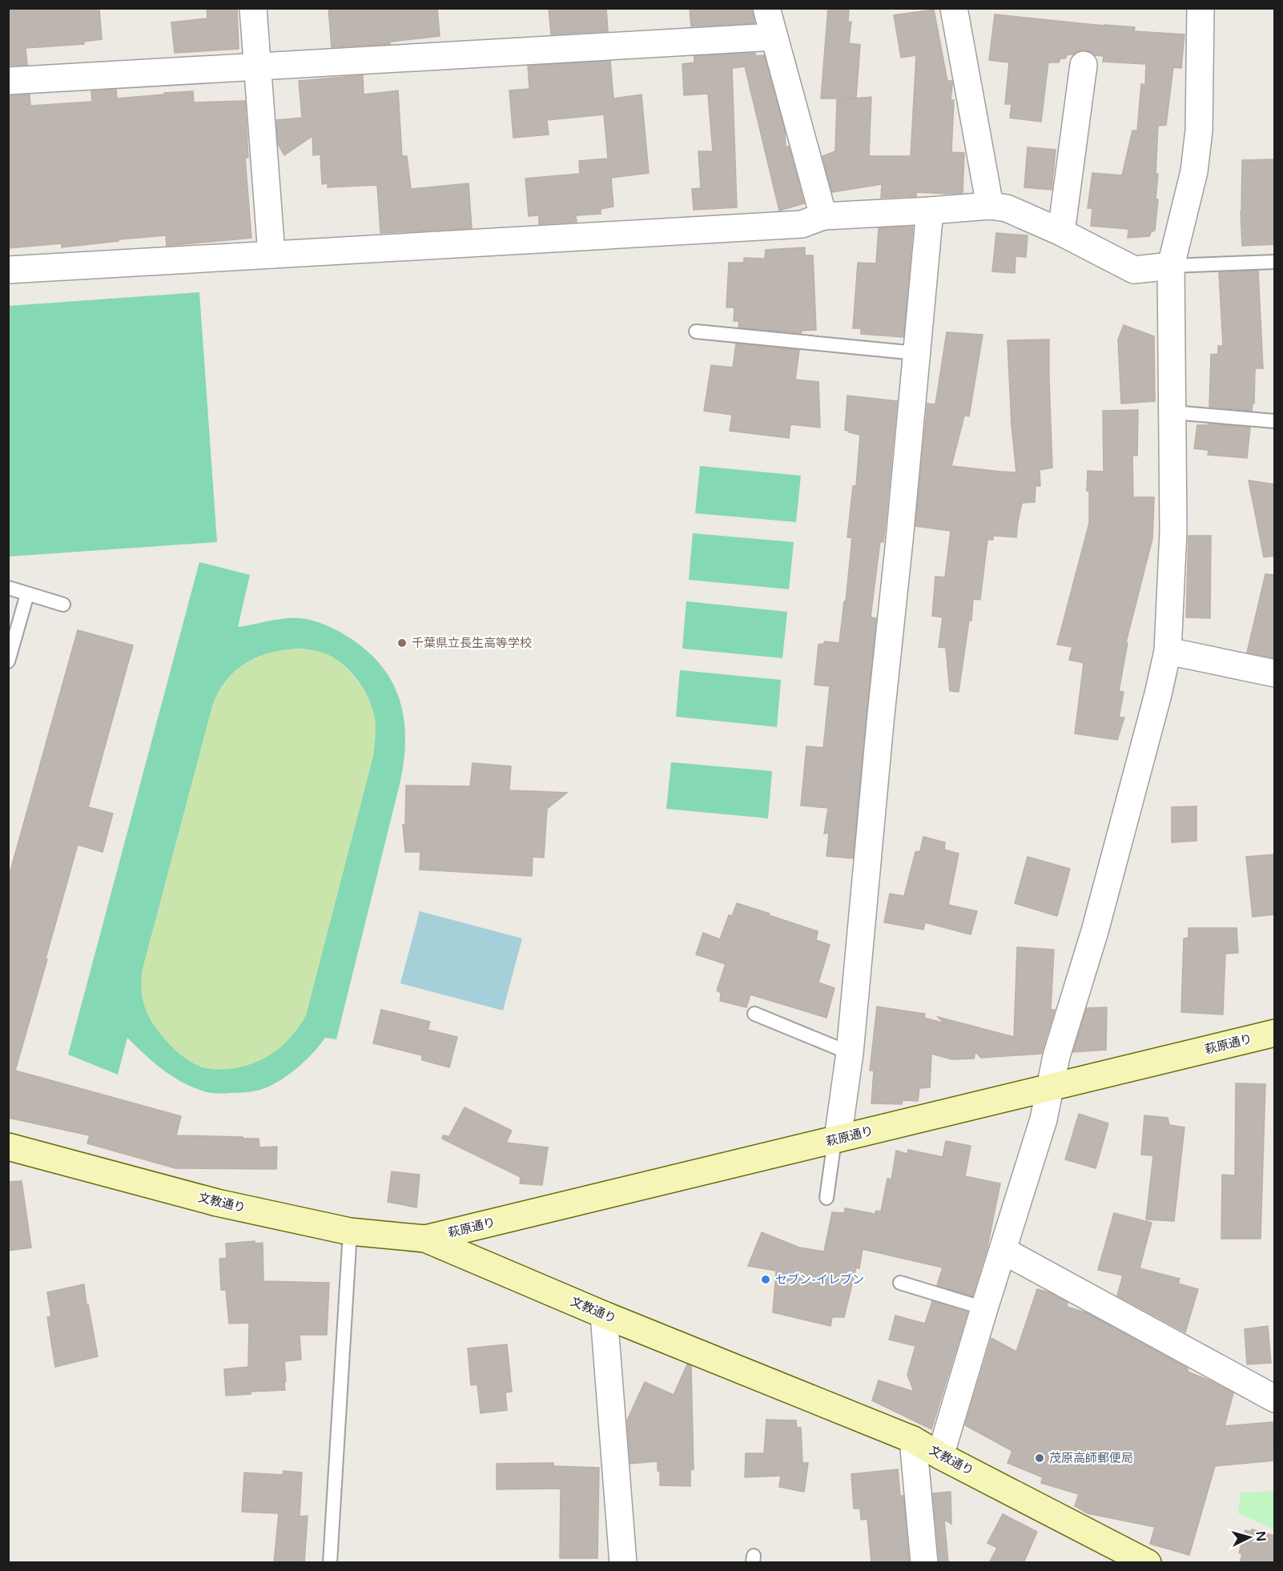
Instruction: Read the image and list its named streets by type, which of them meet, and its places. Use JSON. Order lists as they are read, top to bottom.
{
  "streets": {
    "street": ["萩原通り", "文教通り"]
  },
  "crossings": [
    ["萩原通り", "文教通り"]
  ],
  "places": ["千葉県立長生高等学校", "セブン-イレブン", "茂原高師郵便局"],
  "north": "right"
}
